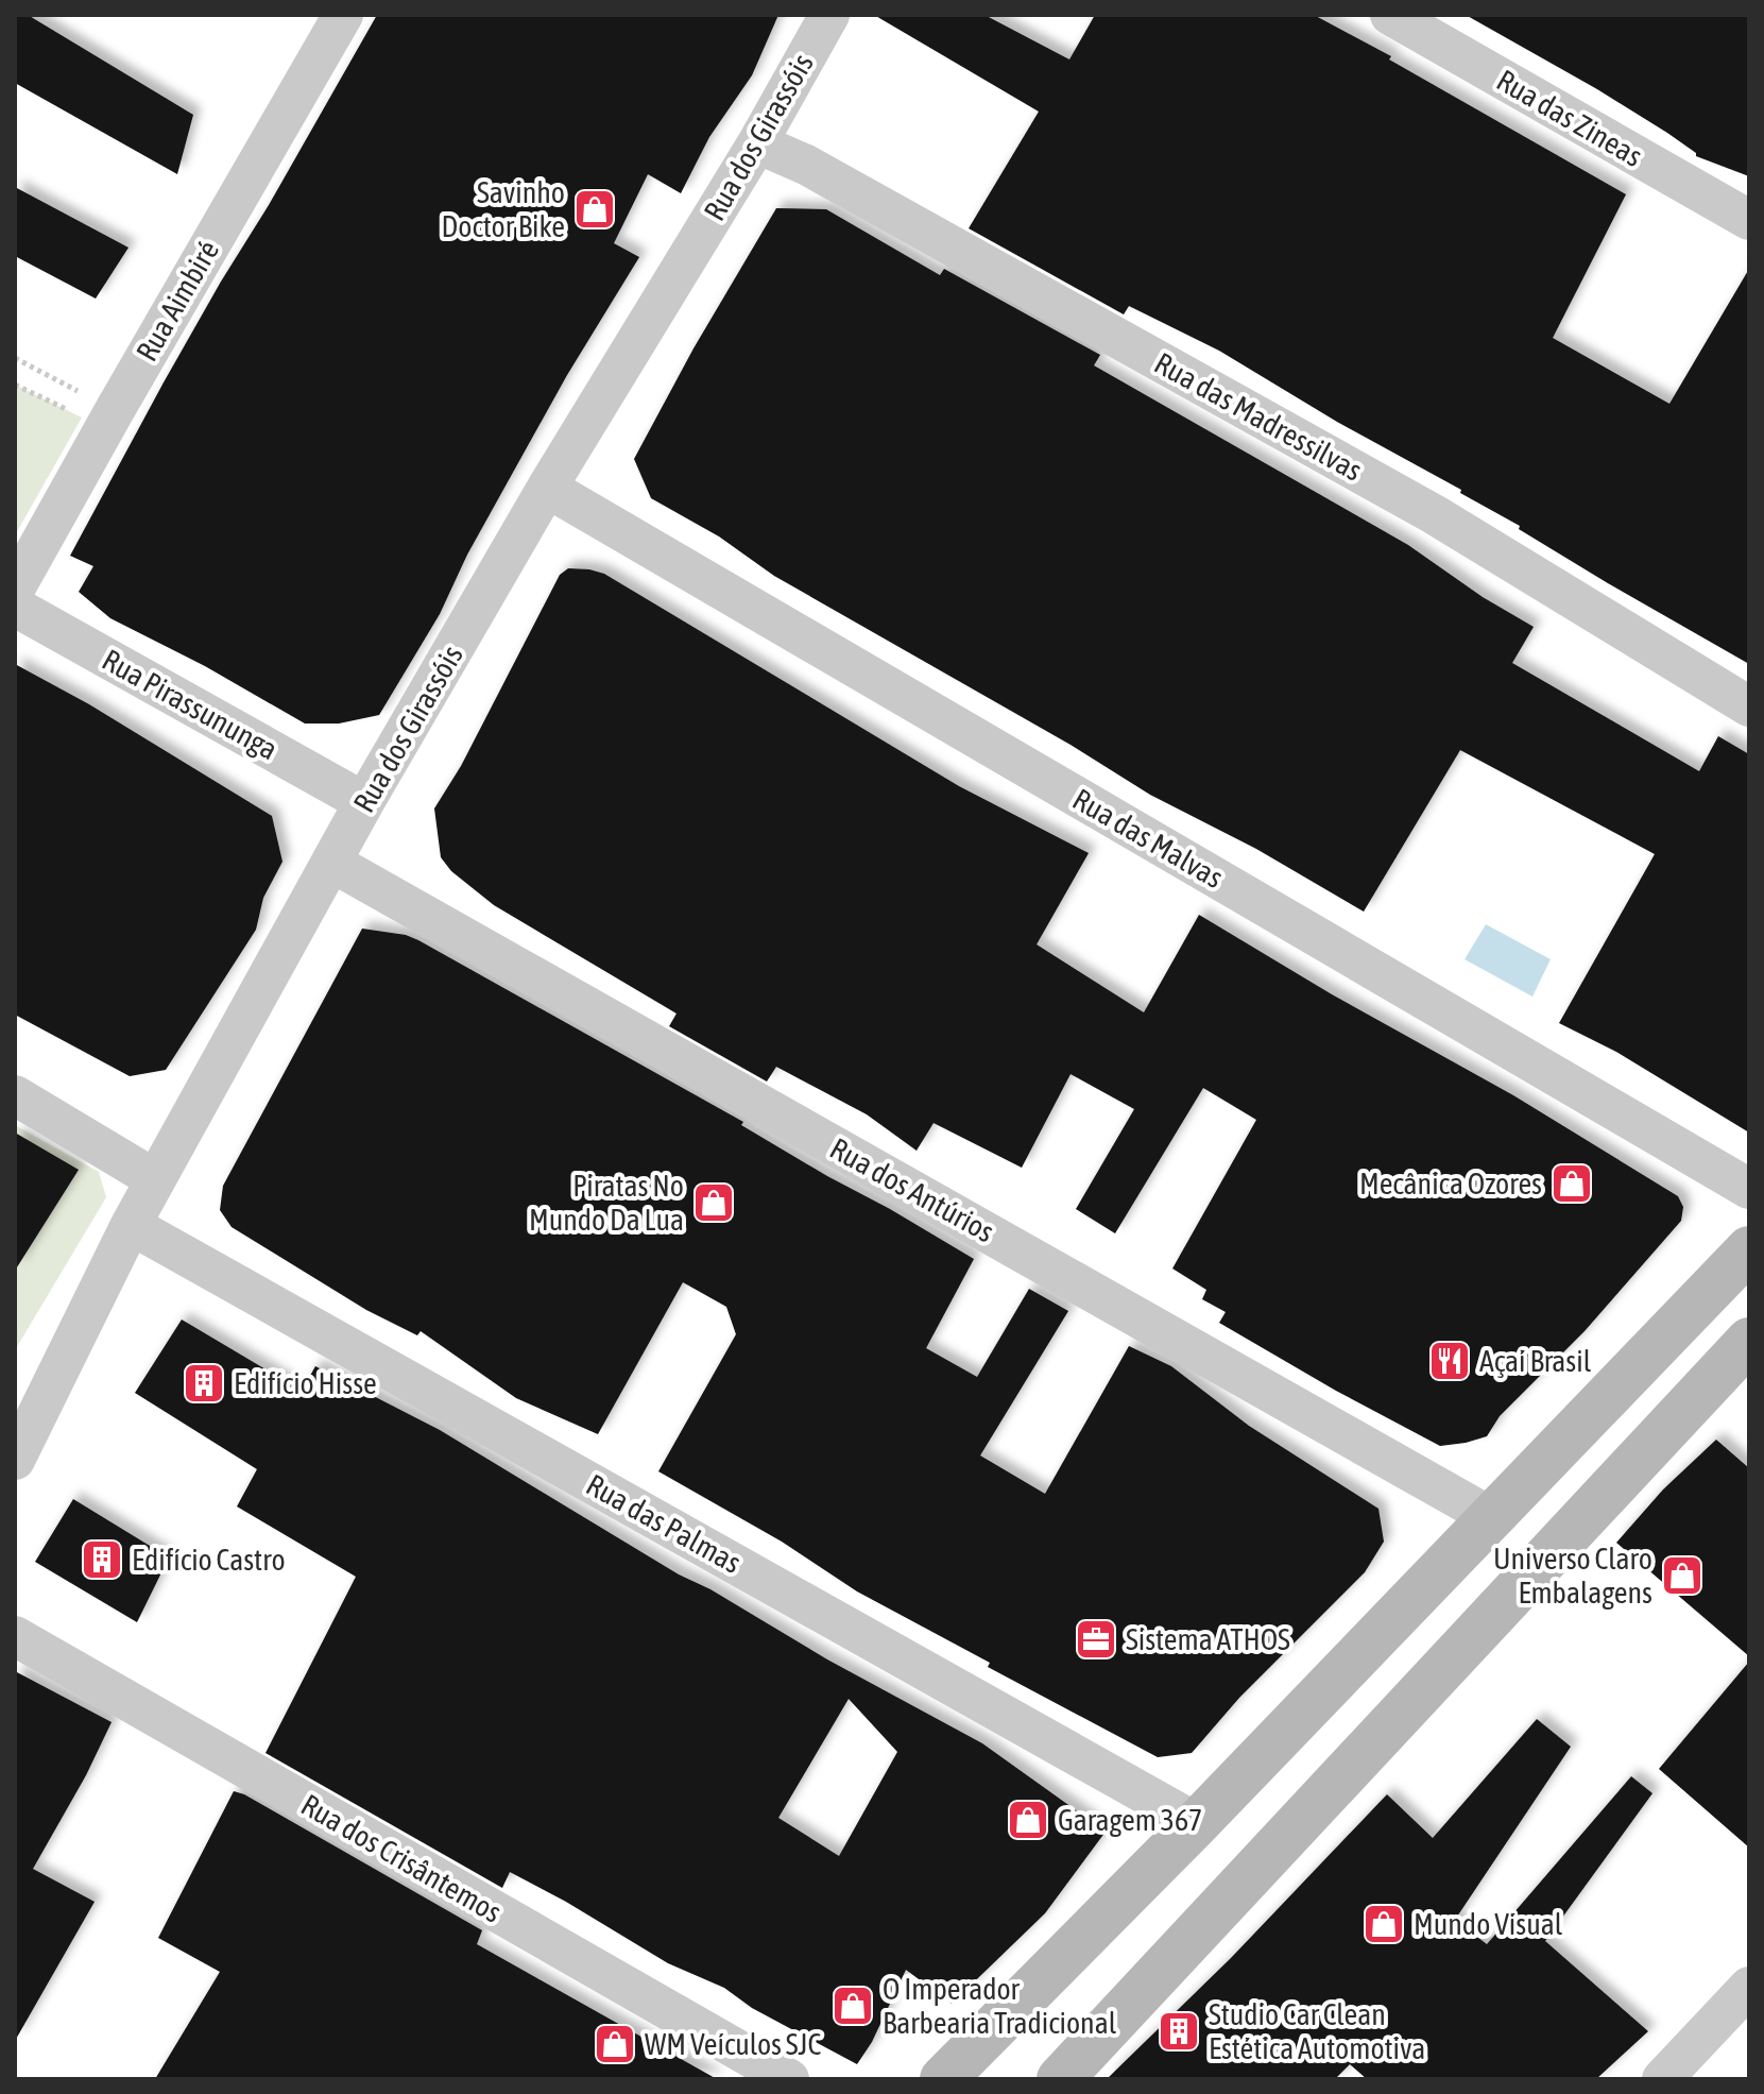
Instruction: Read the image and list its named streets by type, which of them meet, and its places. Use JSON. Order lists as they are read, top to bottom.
{
  "streets": {
    "street": [
      "Rua das Zineas",
      "Rua dos Girassóis",
      "Rua Aimbiré",
      "Rua das Madressilvas",
      "Rua Pirassununga",
      "Rua das Malvas",
      "Rua dos Antúrios",
      "Rua das Palmas",
      "Rua dos Crisântemos"
    ]
  },
  "crossings": [
    ["Rua dos Girassóis", "Rua das Madressilvas"],
    ["Rua dos Girassóis", "Rua Pirassununga"],
    ["Rua dos Girassóis", "Rua das Malvas"],
    ["Rua dos Girassóis", "Rua dos Antúrios"],
    ["Rua dos Girassóis", "Rua das Palmas"]
  ],
  "places": {
    "shop": [
      "Savinho Doctor Bike",
      "Mecânica Ozores",
      "Piratas No Mundo Da Lua",
      "Universo Claro Embalagens",
      "Garagem 367",
      "Mundo Visual",
      "O Imperador Barbearia Tradicional",
      "WM Veículos SJC"
    ],
    "restaurant": ["Açaí Brasil"],
    "building": ["Edifício Hisse", "Edifício Castro", "Studio Car Clean Estética Automotiva"],
    "office": ["Sistema ATHOS"]
  }
}
